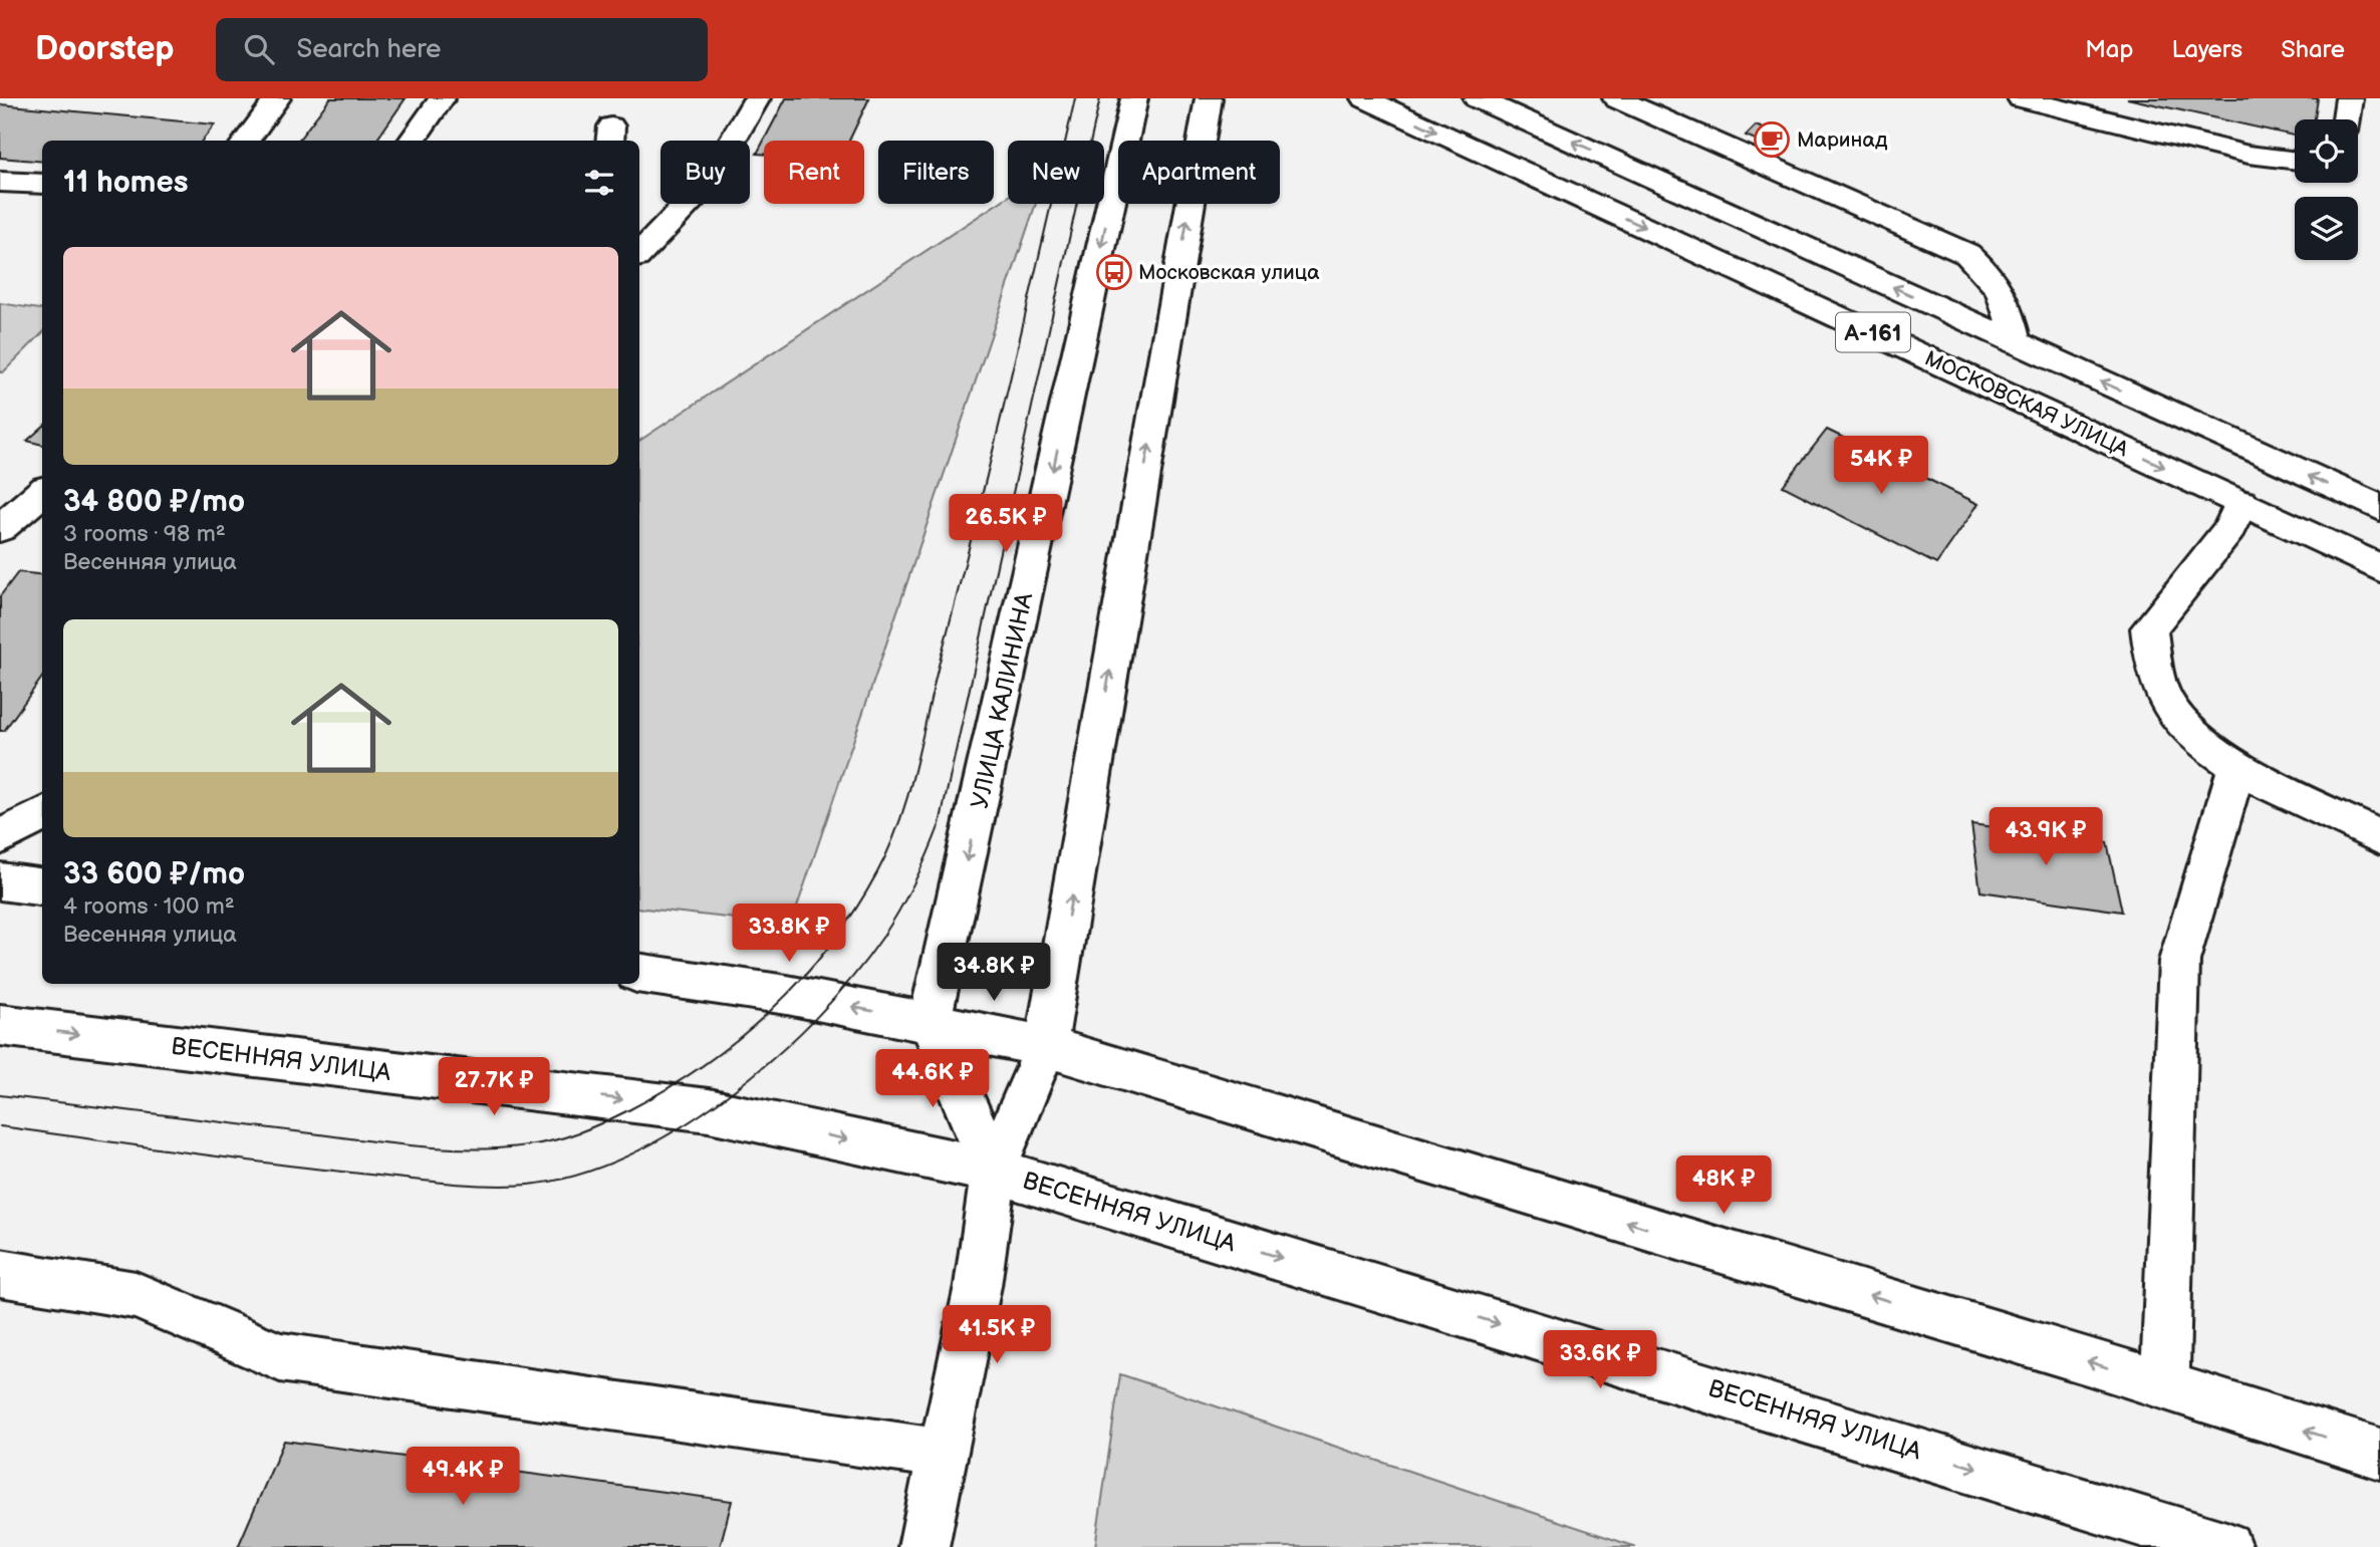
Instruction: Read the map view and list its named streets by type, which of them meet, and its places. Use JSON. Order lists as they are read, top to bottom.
{
  "streets": {
    "main road": [
      "А-161",
      "МОСКОВСКАЯ УЛИЦА",
      "УЛИЦА КАЛИНИНА",
      "ВЕСЕННЯЯ УЛИЦА"
    ]
  },
  "places": {
    "cafe": ["Маринад"],
    "bus stop": ["Московская улица"]
  },
  "page": {
    "header": "Doorstep",
    "search": "Search here",
    "nav": ["Map", "Layers", "Share"],
    "chip": [
      "Buy",
      "Rent",
      "Filters",
      "New",
      "Apartment"
    ],
    "heading": "11 homes",
    "list": [
      {
        "name": "34 800 ₽/mo",
        "note": "3 rooms · 98 m² · Весенняя улица"
      },
      {
        "name": "33 600 ₽/mo",
        "note": "4 rooms · 100 m² · Весенняя улица"
      }
    ],
    "price": [
      "54K ₽",
      "26.5K ₽",
      "43.9K ₽",
      "33.8K ₽",
      "34.8K ₽",
      "44.6K ₽",
      "27.7K ₽",
      "48K ₽",
      "41.5K ₽",
      "33.6K ₽",
      "49.4K ₽"
    ]
  }
}
